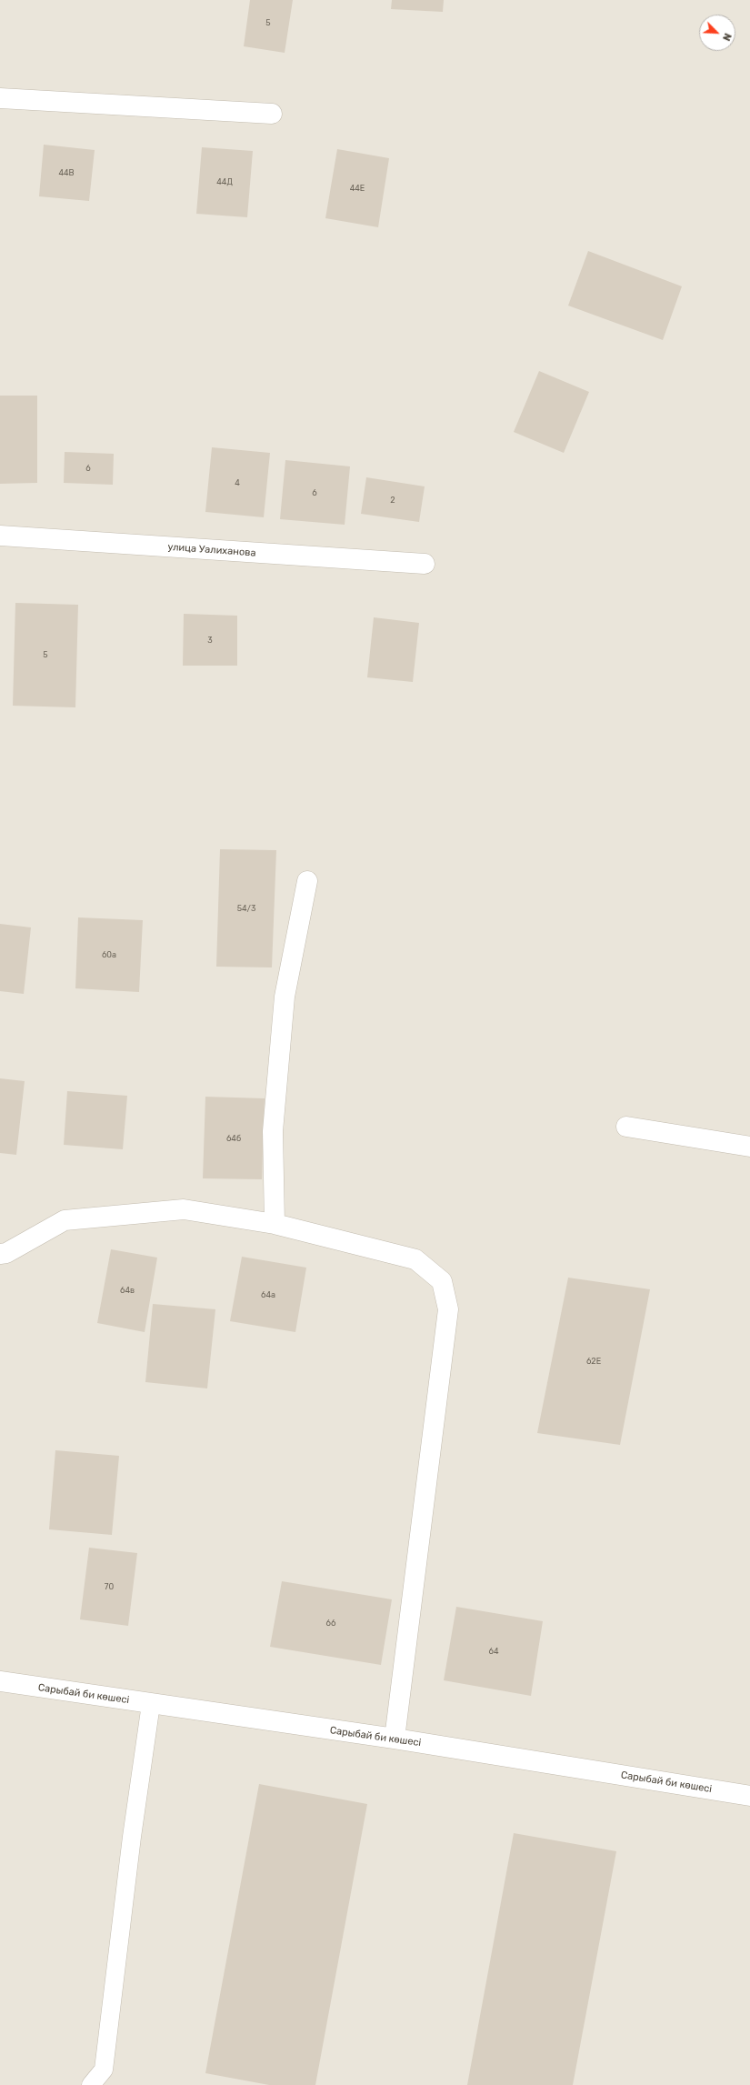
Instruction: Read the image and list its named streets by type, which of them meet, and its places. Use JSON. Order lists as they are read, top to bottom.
{
  "streets": {
    "street": ["улица Уалиханова", "Сарыбай би көшесі"]
  },
  "house_numbers": [
    "5",
    "44В",
    "44Д",
    "44Е",
    "6",
    "4",
    "6",
    "2",
    "3",
    "5",
    "54/3",
    "60а",
    "64б",
    "64в",
    "64а",
    "62Е",
    "70",
    "66",
    "64"
  ],
  "north": "bottom right"
}
